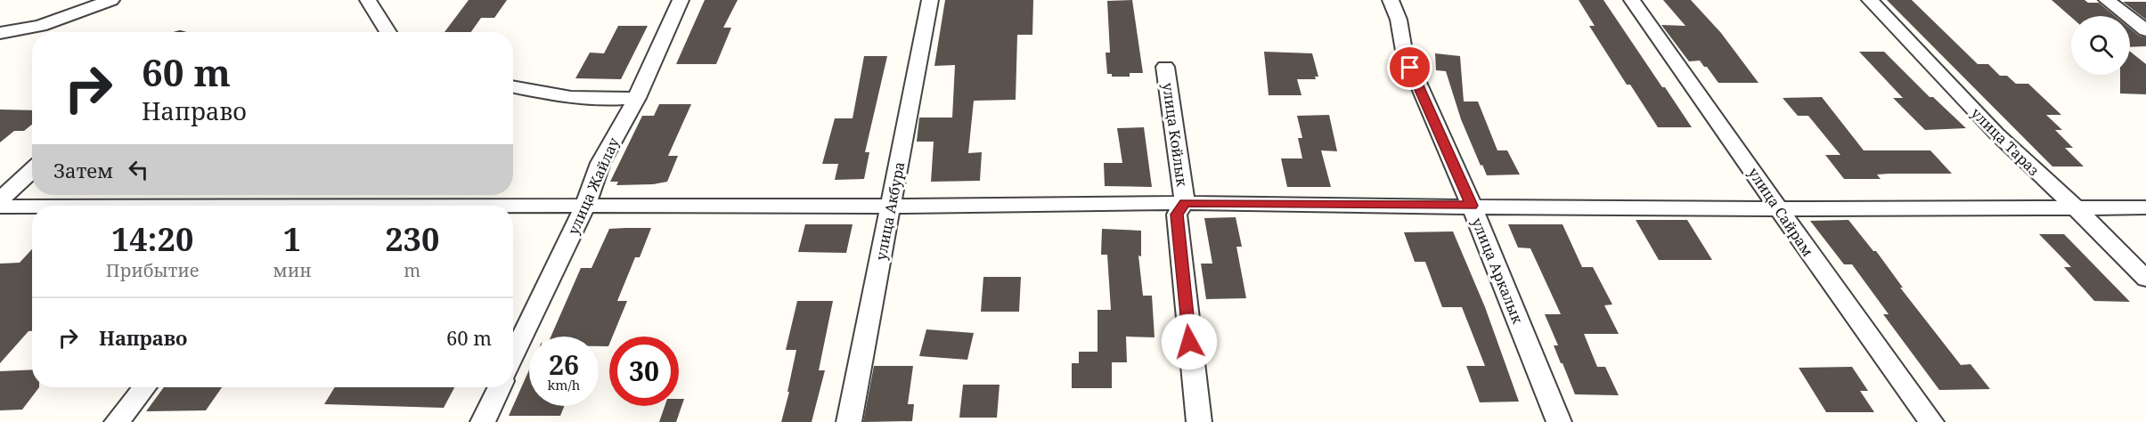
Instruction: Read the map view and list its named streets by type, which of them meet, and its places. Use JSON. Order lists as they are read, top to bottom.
{
  "streets": {
    "street": [
      "улица Койлык",
      "улица Тараз",
      "улица Жайлау",
      "улица Акбура",
      "улица Сайрам",
      "улица Аркалык"
    ]
  },
  "page": {
    "turn": ["60 m", "Направо"],
    "then": "Затем",
    "eta": [
      "14:20",
      "Прибытие",
      "1",
      "мин",
      "230",
      "m"
    ],
    "list": [
      {
        "name": "Направо",
        "value": "60 m"
      }
    ],
    "speed": "26 km/h",
    "limit": "30"
  }
}
